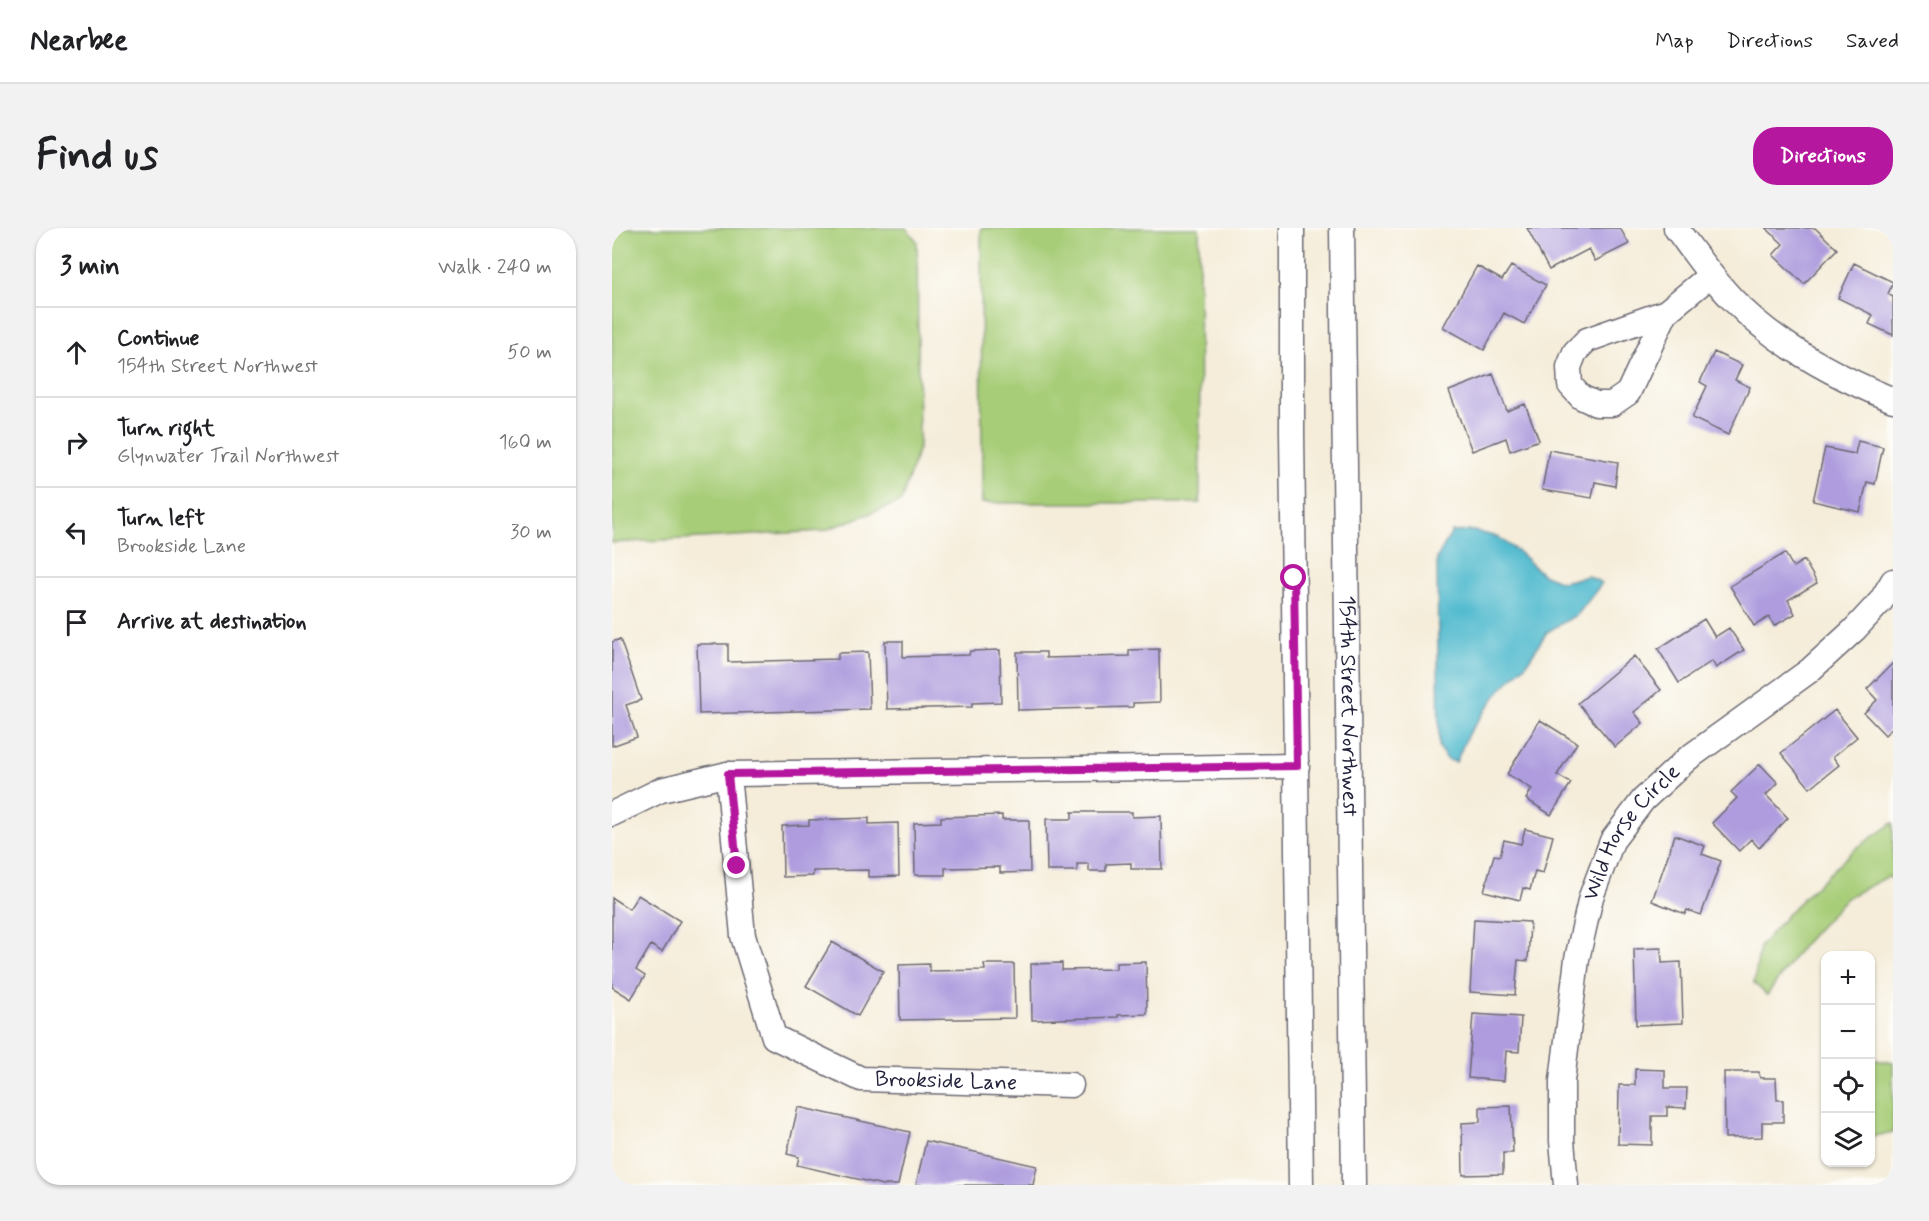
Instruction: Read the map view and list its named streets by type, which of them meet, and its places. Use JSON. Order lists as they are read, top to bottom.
{
  "streets": {
    "street": ["154th Street Northwest", "Wild Horse Circle", "Brookside Lane"]
  },
  "page": {
    "header": "Nearbee",
    "nav": ["Map", "Directions", "Saved"],
    "buttons": "Directions",
    "title": "Find us",
    "heading": ["3 min", "Walk · 240 m"],
    "list": [
      ["Continue", "154th Street Northwest", "50 m"],
      ["Turn right", "Glynwater Trail Northwest", "160 m"],
      ["Turn left", "Brookside Lane", "30 m"],
      "Arrive at destination"
    ],
    "map_buttons": ["+", "−"]
  }
}
